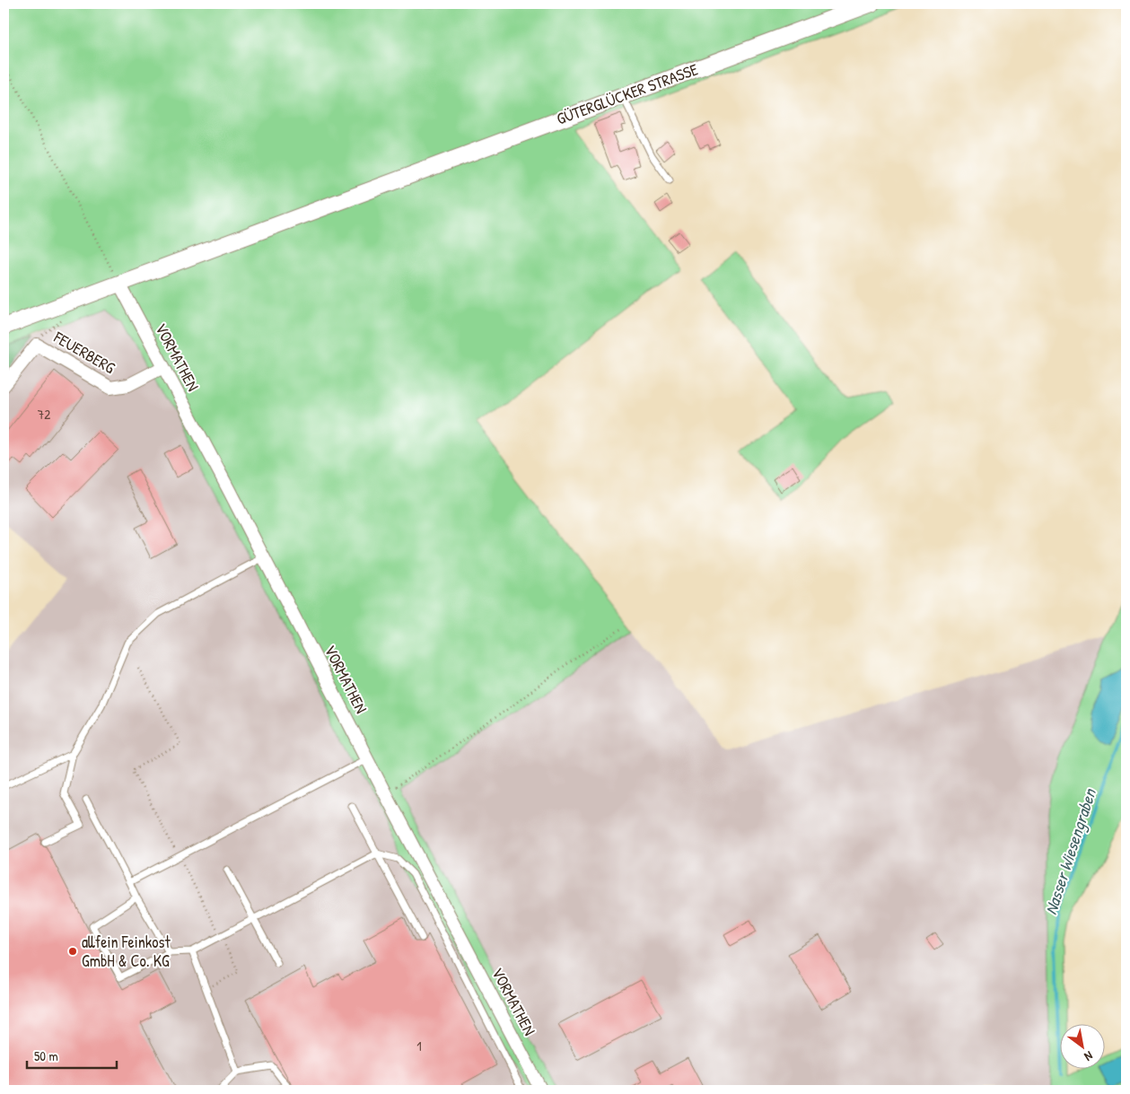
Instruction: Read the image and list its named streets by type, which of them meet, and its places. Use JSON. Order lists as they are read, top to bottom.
{
  "streets": {
    "street": ["GÜTERGLÜCKER STRASSE", "FEUERBERG", "VORMATHEN"]
  },
  "crossings": [
    ["GÜTERGLÜCKER STRASSE", "VORMATHEN"],
    ["FEUERBERG", "VORMATHEN"]
  ],
  "water": ["Nasser Wiesengraben"],
  "places": ["allfein Feinkost GmbH & Co. KG"],
  "house_numbers": ["72", "1"],
  "scale_bar": "50 m",
  "north": "bottom right"
}
